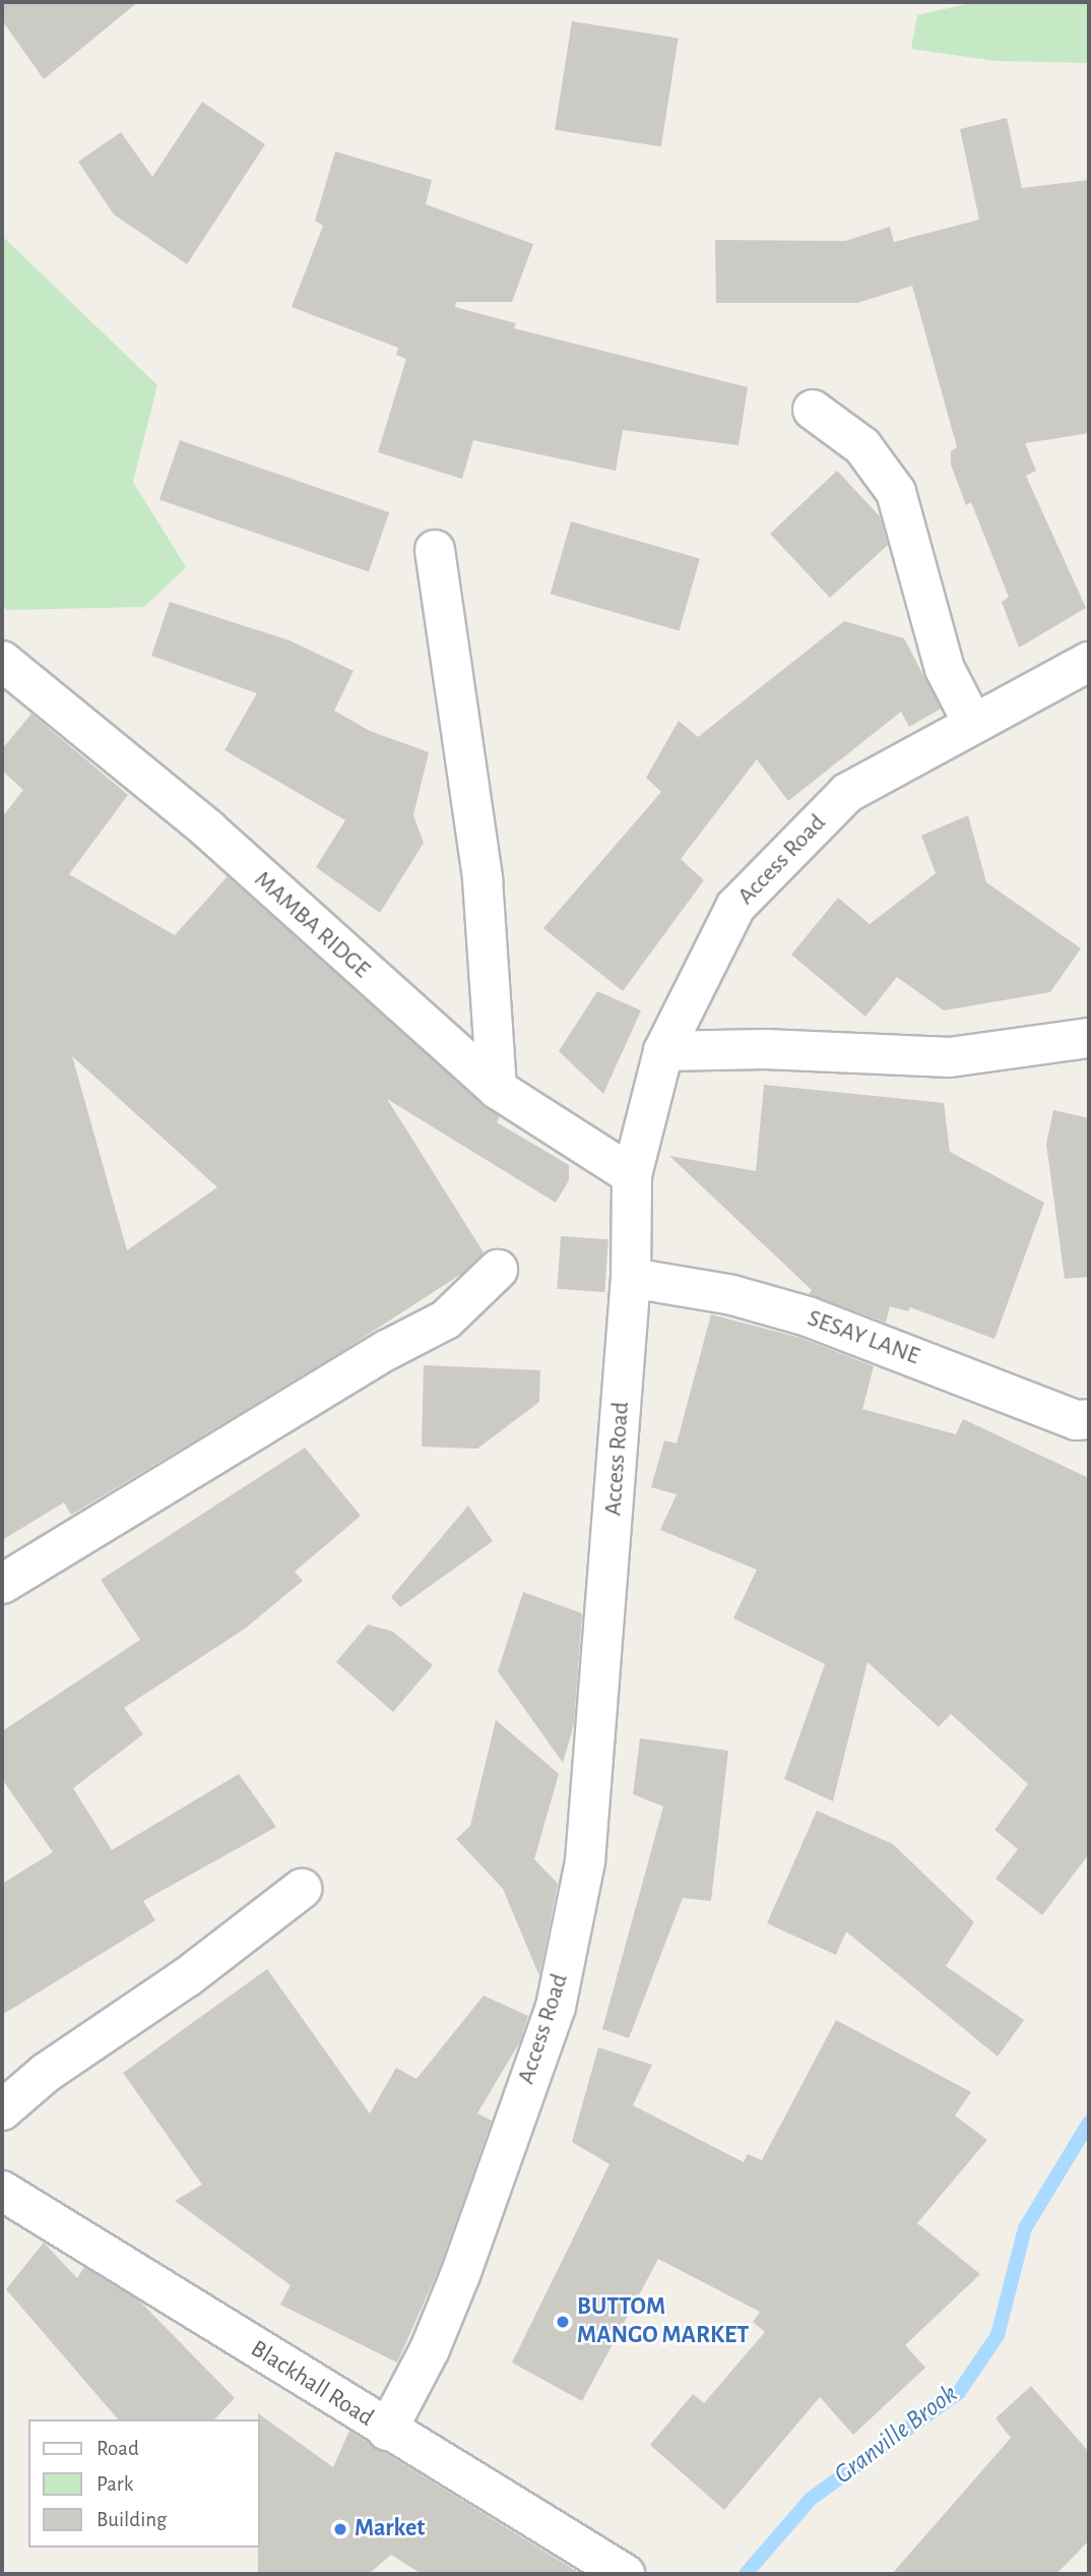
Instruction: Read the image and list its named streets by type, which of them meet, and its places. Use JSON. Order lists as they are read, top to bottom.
{
  "streets": {
    "street": [
      "Access Road",
      "MAMBA RIDGE",
      "SESAY LANE",
      "Blackhall Road"
    ]
  },
  "crossings": [
    ["Access Road", "MAMBA RIDGE"],
    ["Access Road", "SESAY LANE"],
    ["Access Road", "Blackhall Road"]
  ],
  "water": ["Granville Brook"],
  "places": ["BUTTOM MANGO MARKET", "Market"],
  "legend": ["Road", "Park", "Building"]
}
